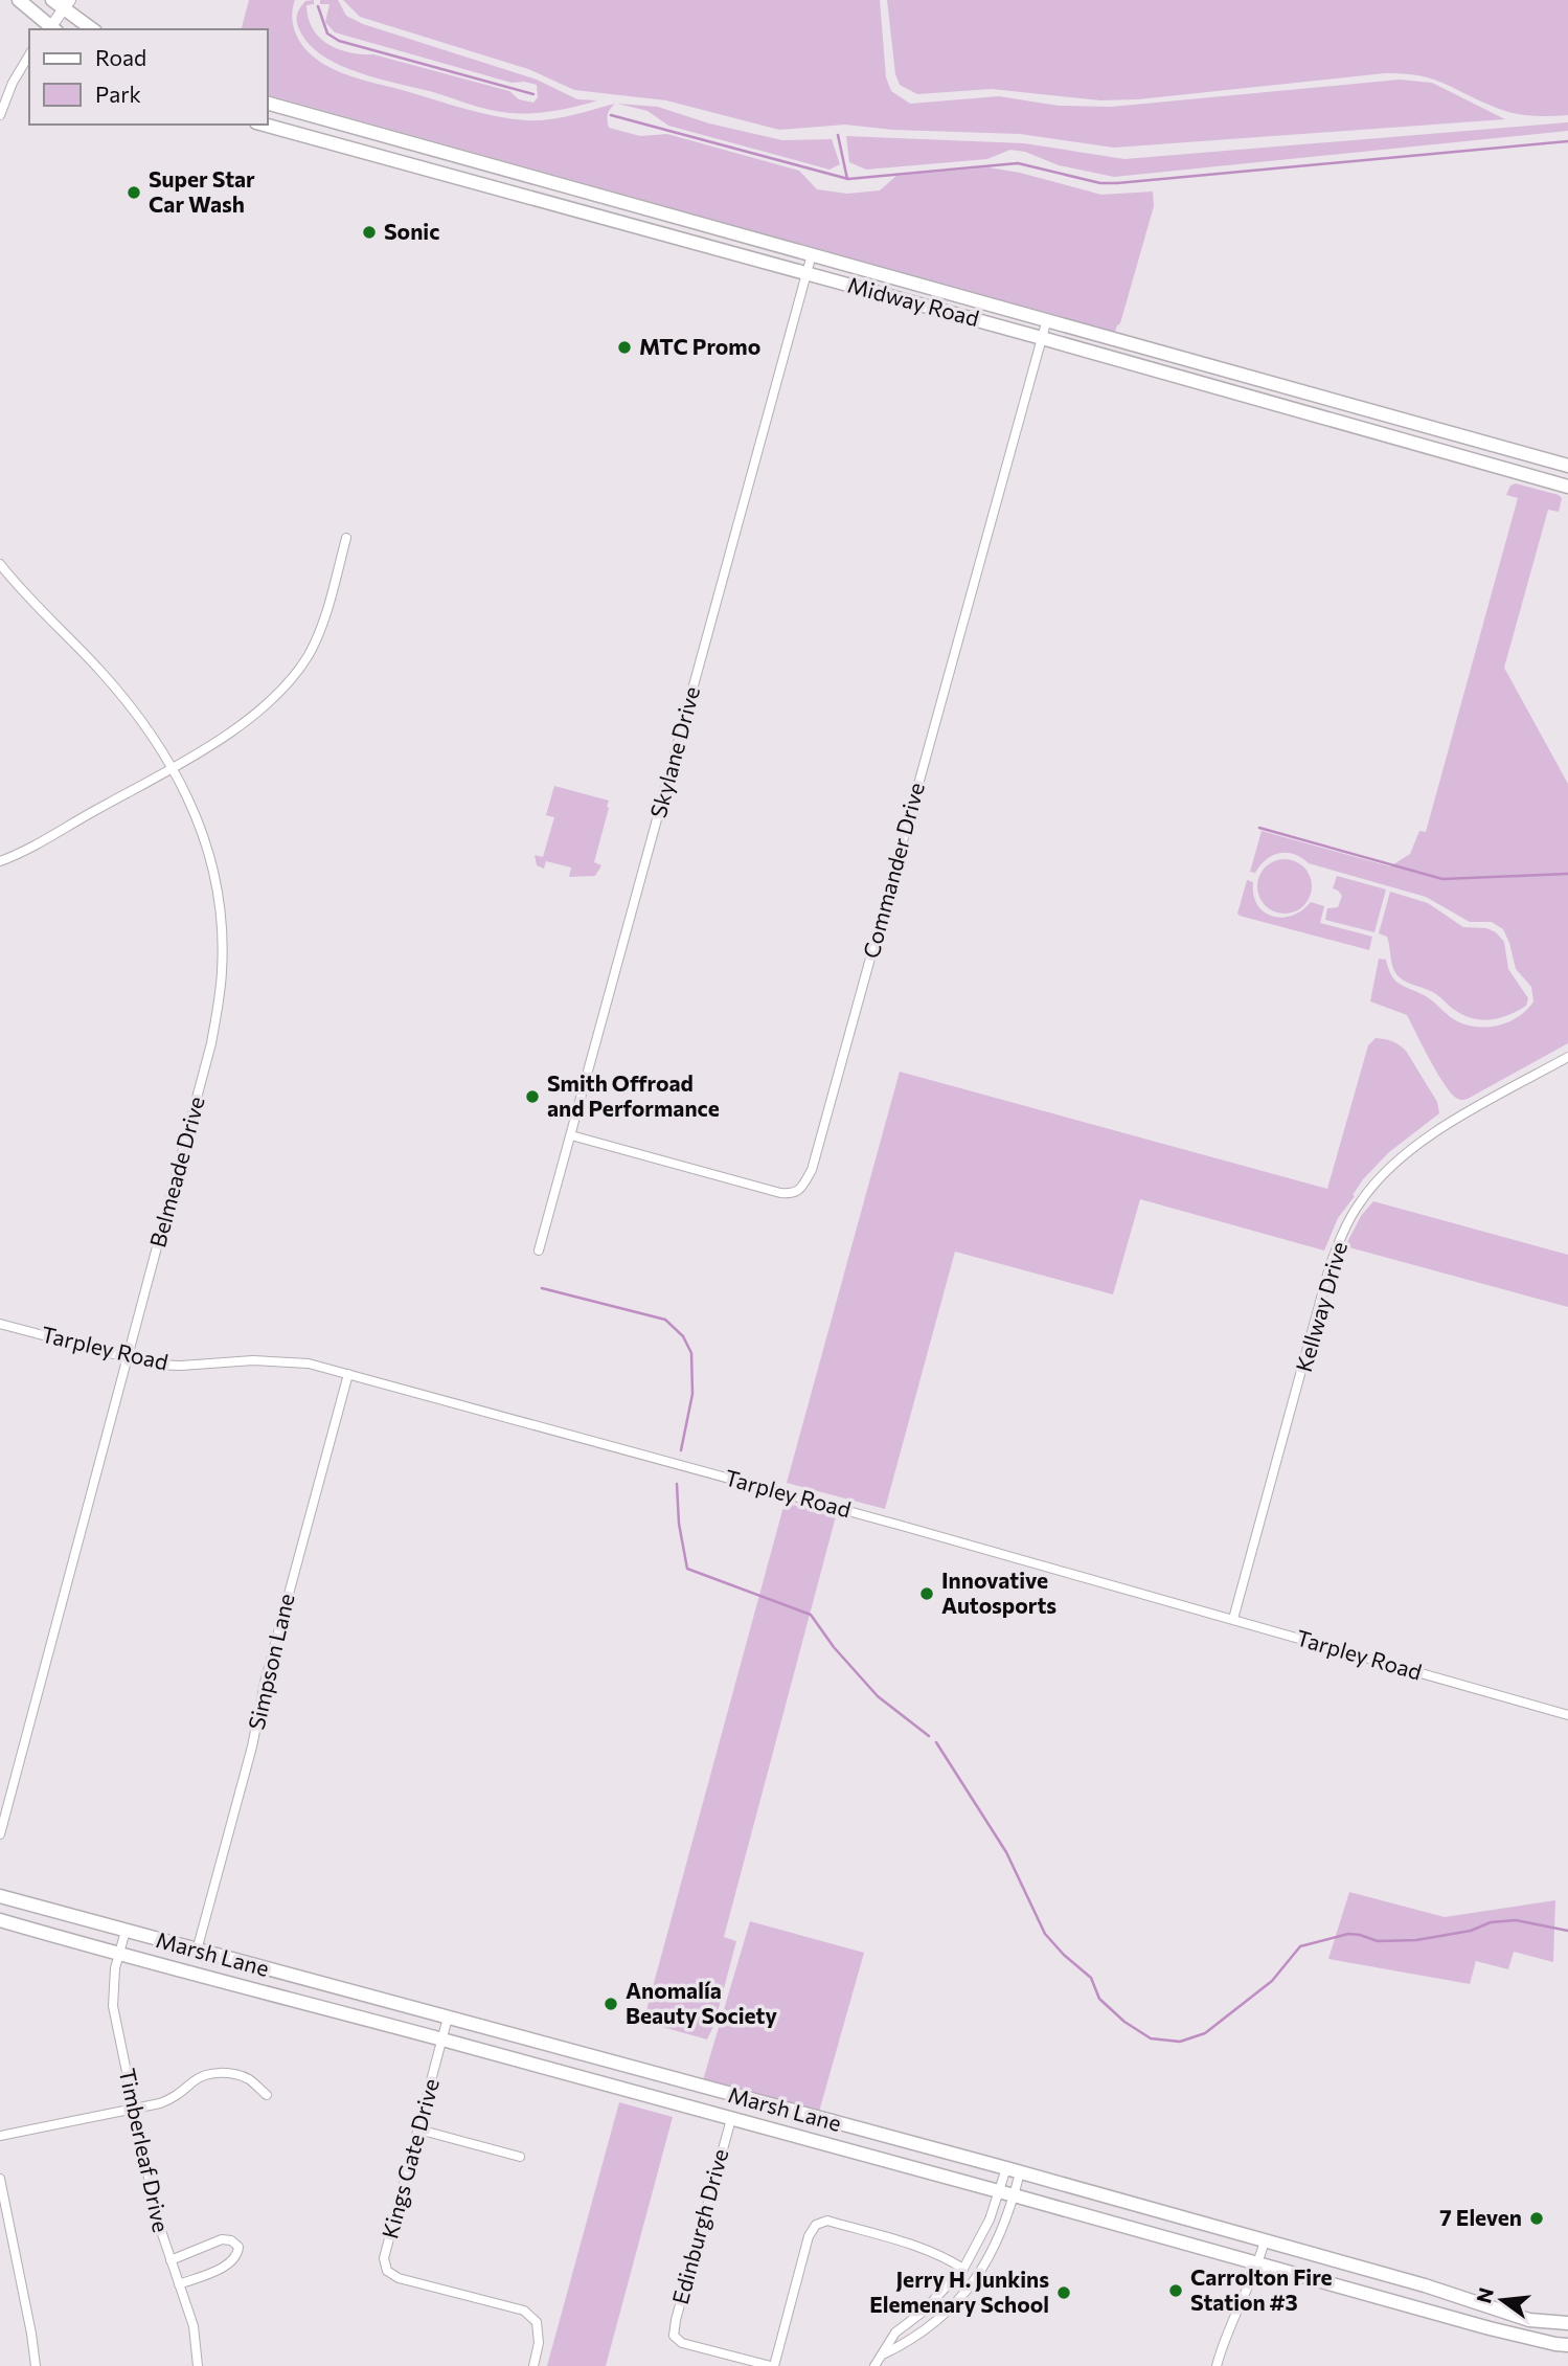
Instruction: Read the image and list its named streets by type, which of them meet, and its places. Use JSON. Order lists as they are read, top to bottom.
{
  "streets": {
    "main road": ["Midway Road", "Marsh Lane"],
    "street": [
      "Skylane Drive",
      "Commander Drive",
      "Belmeade Drive",
      "Kellway Drive",
      "Tarpley Road",
      "Simpson Lane",
      "Timberleaf Drive",
      "Kings Gate Drive",
      "Edinburgh Drive"
    ]
  },
  "crossings": [
    ["Midway Road", "Skylane Drive"],
    ["Midway Road", "Commander Drive"],
    ["Skylane Drive", "Commander Drive"],
    ["Belmeade Drive", "Tarpley Road"],
    ["Kellway Drive", "Tarpley Road"],
    ["Tarpley Road", "Simpson Lane"],
    ["Simpson Lane", "Marsh Lane"],
    ["Marsh Lane", "Timberleaf Drive"],
    ["Marsh Lane", "Kings Gate Drive"],
    ["Marsh Lane", "Edinburgh Drive"]
  ],
  "places": [
    "Super Star Car Wash",
    "Sonic",
    "MTC Promo",
    "Smith Offroad and Performance",
    "Innovative Autosports",
    "Anomalía Beauty Society",
    "7 Eleven",
    "Carrolton Fire Station #3",
    "Jerry H. Junkins Elemenary School"
  ],
  "legend": ["Road", "Park"],
  "north": "left"
}
